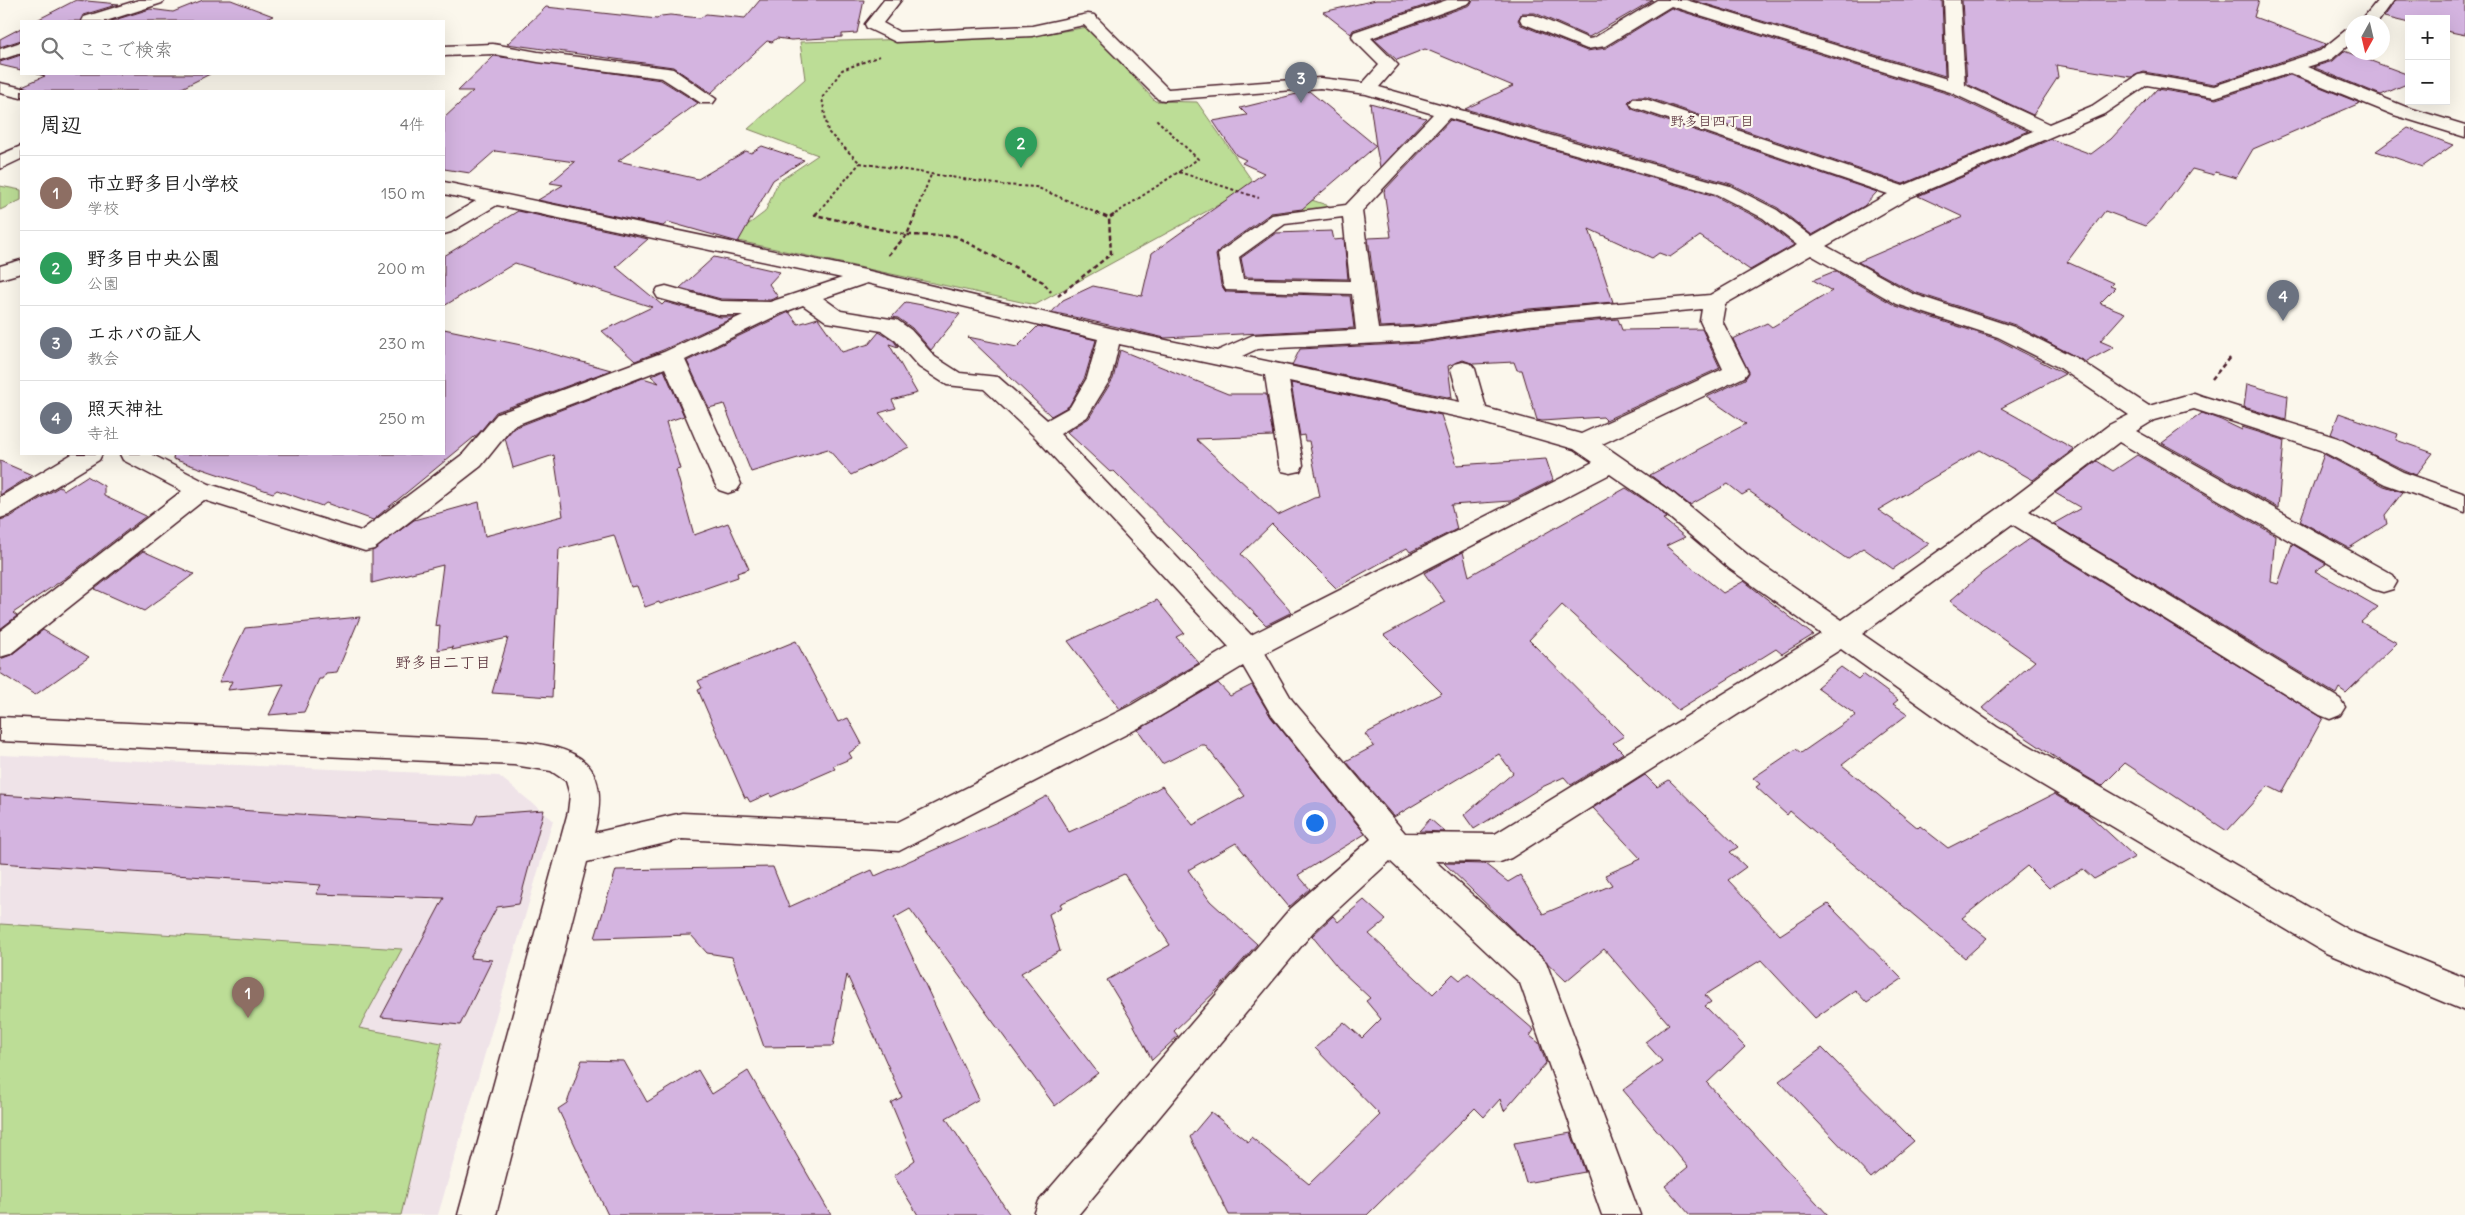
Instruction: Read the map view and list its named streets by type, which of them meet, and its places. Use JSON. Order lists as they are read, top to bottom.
{
  "districts": ["野多目四丁目", "野多目二丁目"],
  "north": "bottom",
  "page": {
    "map_buttons": ["+", "−"],
    "search": "ここで検索",
    "pins": [
      "3",
      "2",
      "4",
      "1"
    ],
    "heading": ["周辺", "4件"],
    "list": [
      {
        "mark": "1",
        "name": "市立野多目小学校",
        "note": "学校",
        "value": "150 m"
      },
      {
        "mark": "2",
        "name": "野多目中央公園",
        "note": "公園",
        "value": "200 m"
      },
      {
        "mark": "3",
        "name": "エホバの証人",
        "note": "教会",
        "value": "230 m"
      },
      {
        "mark": "4",
        "name": "照天神社",
        "note": "寺社",
        "value": "250 m"
      }
    ]
  }
}
